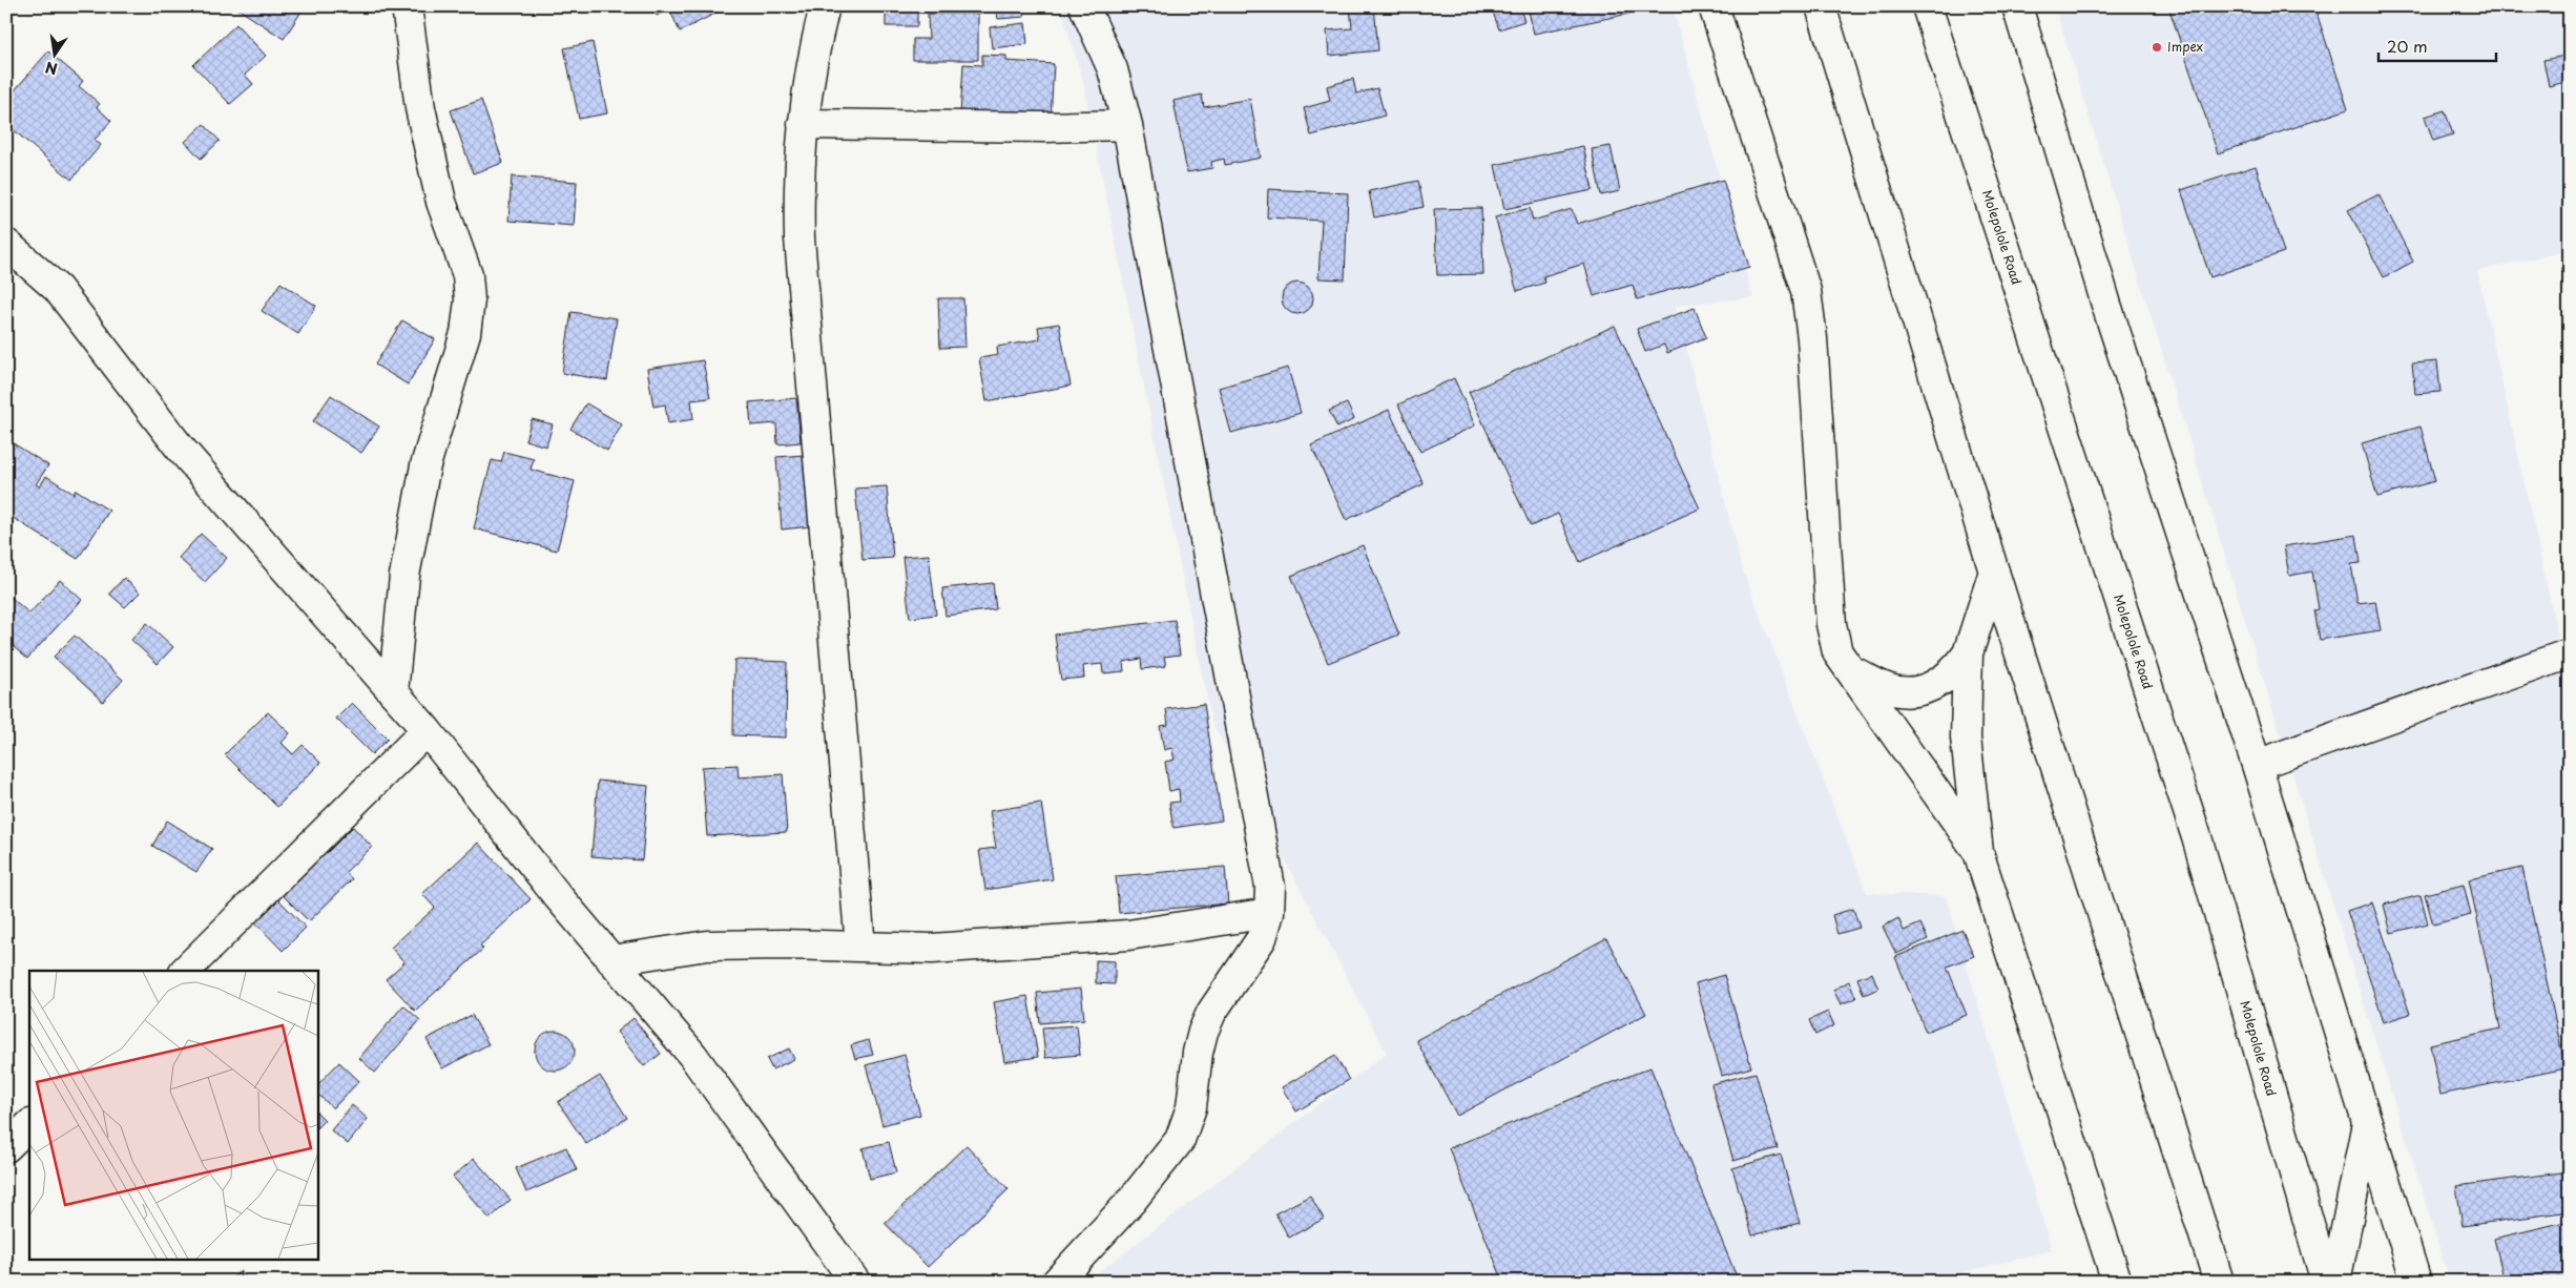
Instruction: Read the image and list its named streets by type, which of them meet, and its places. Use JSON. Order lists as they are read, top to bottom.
{
  "streets": {
    "street": ["Molepolole Road"]
  },
  "places": ["Impex"],
  "scale_bar": "20 m",
  "north": "bottom"
}
